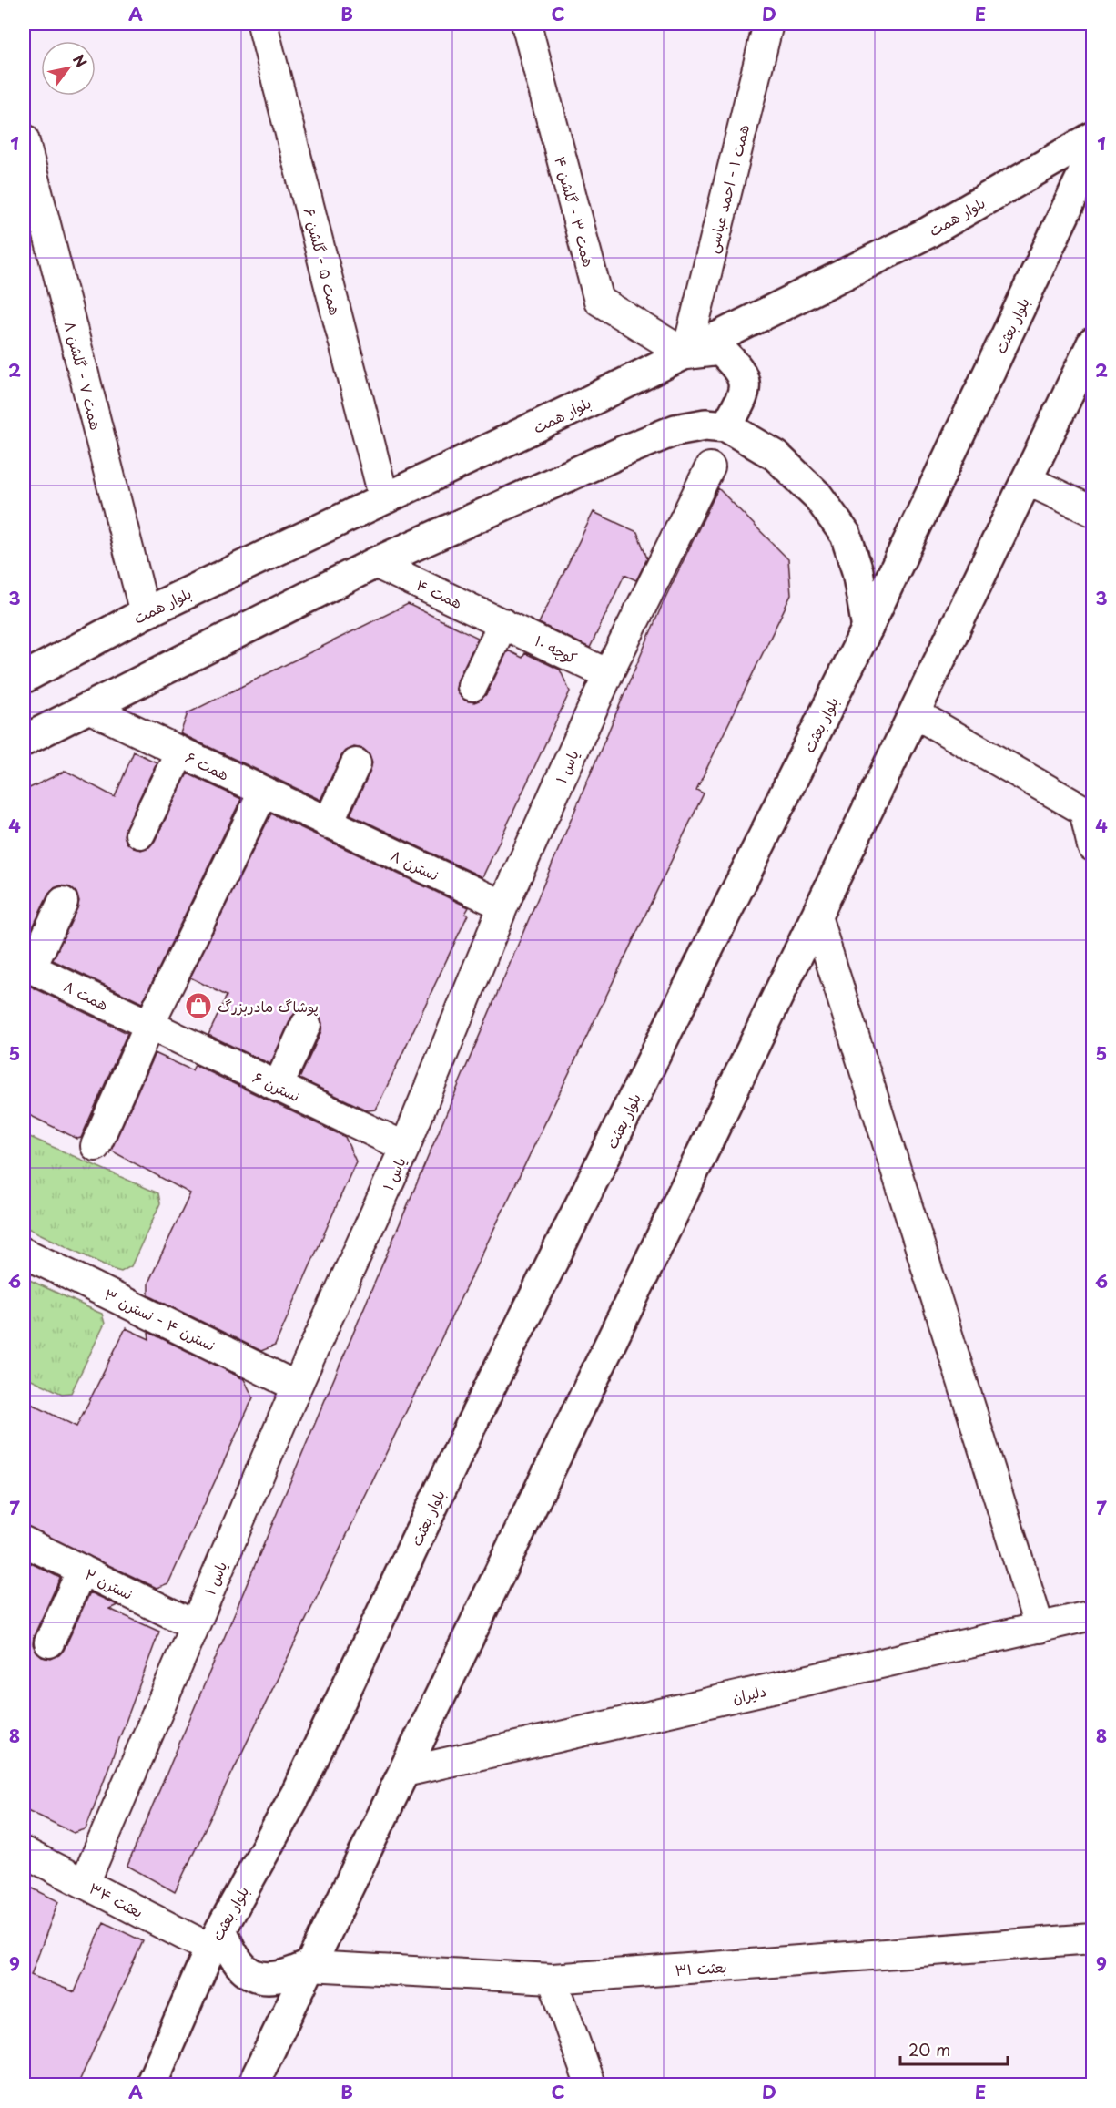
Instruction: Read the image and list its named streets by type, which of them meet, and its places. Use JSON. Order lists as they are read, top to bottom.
{
  "streets": {
    "main road": ["بلوار همت", "بلوار بعثت"],
    "street": [
      "همت ۱ - احمد عباسی",
      "همت ۳ - گلشن ۴",
      "همت ۵ - گلشن ۶",
      "همت ۷ - گلشن ۸",
      "همت ۴",
      "کوچه ۱۰",
      "همت ۶",
      "یاس ۱",
      "نسترن ۸",
      "همت ۸",
      "نسترن ۶",
      "نسترن ۴ - نسترن ۳",
      "نسترن ۲",
      "دلیران",
      "بعثت ۳۴",
      "بعثت ۳۱"
    ]
  },
  "crossings": [
    ["همت ۱ - احمد عباسی", "همت ۳ - گلشن ۴"],
    ["همت ۱ - احمد عباسی", "بلوار همت"],
    ["همت ۳ - گلشن ۴", "بلوار همت"],
    ["بلوار همت", "همت ۵ - گلشن ۶"],
    ["بلوار همت", "همت ۷ - گلشن ۸"],
    ["بلوار بعثت", "بعثت ۳۴"],
    ["همت ۴", "کوچه ۱۰"],
    ["کوچه ۱۰", "یاس ۱"],
    ["همت ۶", "نسترن ۸"],
    ["یاس ۱", "نسترن ۸"],
    ["یاس ۱", "نسترن ۶"],
    ["یاس ۱", "نسترن ۴ - نسترن ۳"],
    ["یاس ۱", "نسترن ۲"],
    ["یاس ۱", "بعثت ۳۴"],
    ["همت ۸", "نسترن ۶"]
  ],
  "places": {
    "shop": ["پوشاگ مادربزرگ"]
  },
  "scale_bar": "20 m",
  "north": "top right",
  "grid": {
    "columns": [
      "A",
      "B",
      "C",
      "D",
      "E"
    ],
    "rows": [
      "1",
      "2",
      "3",
      "4",
      "5",
      "6",
      "7",
      "8",
      "9"
    ]
  }
}
